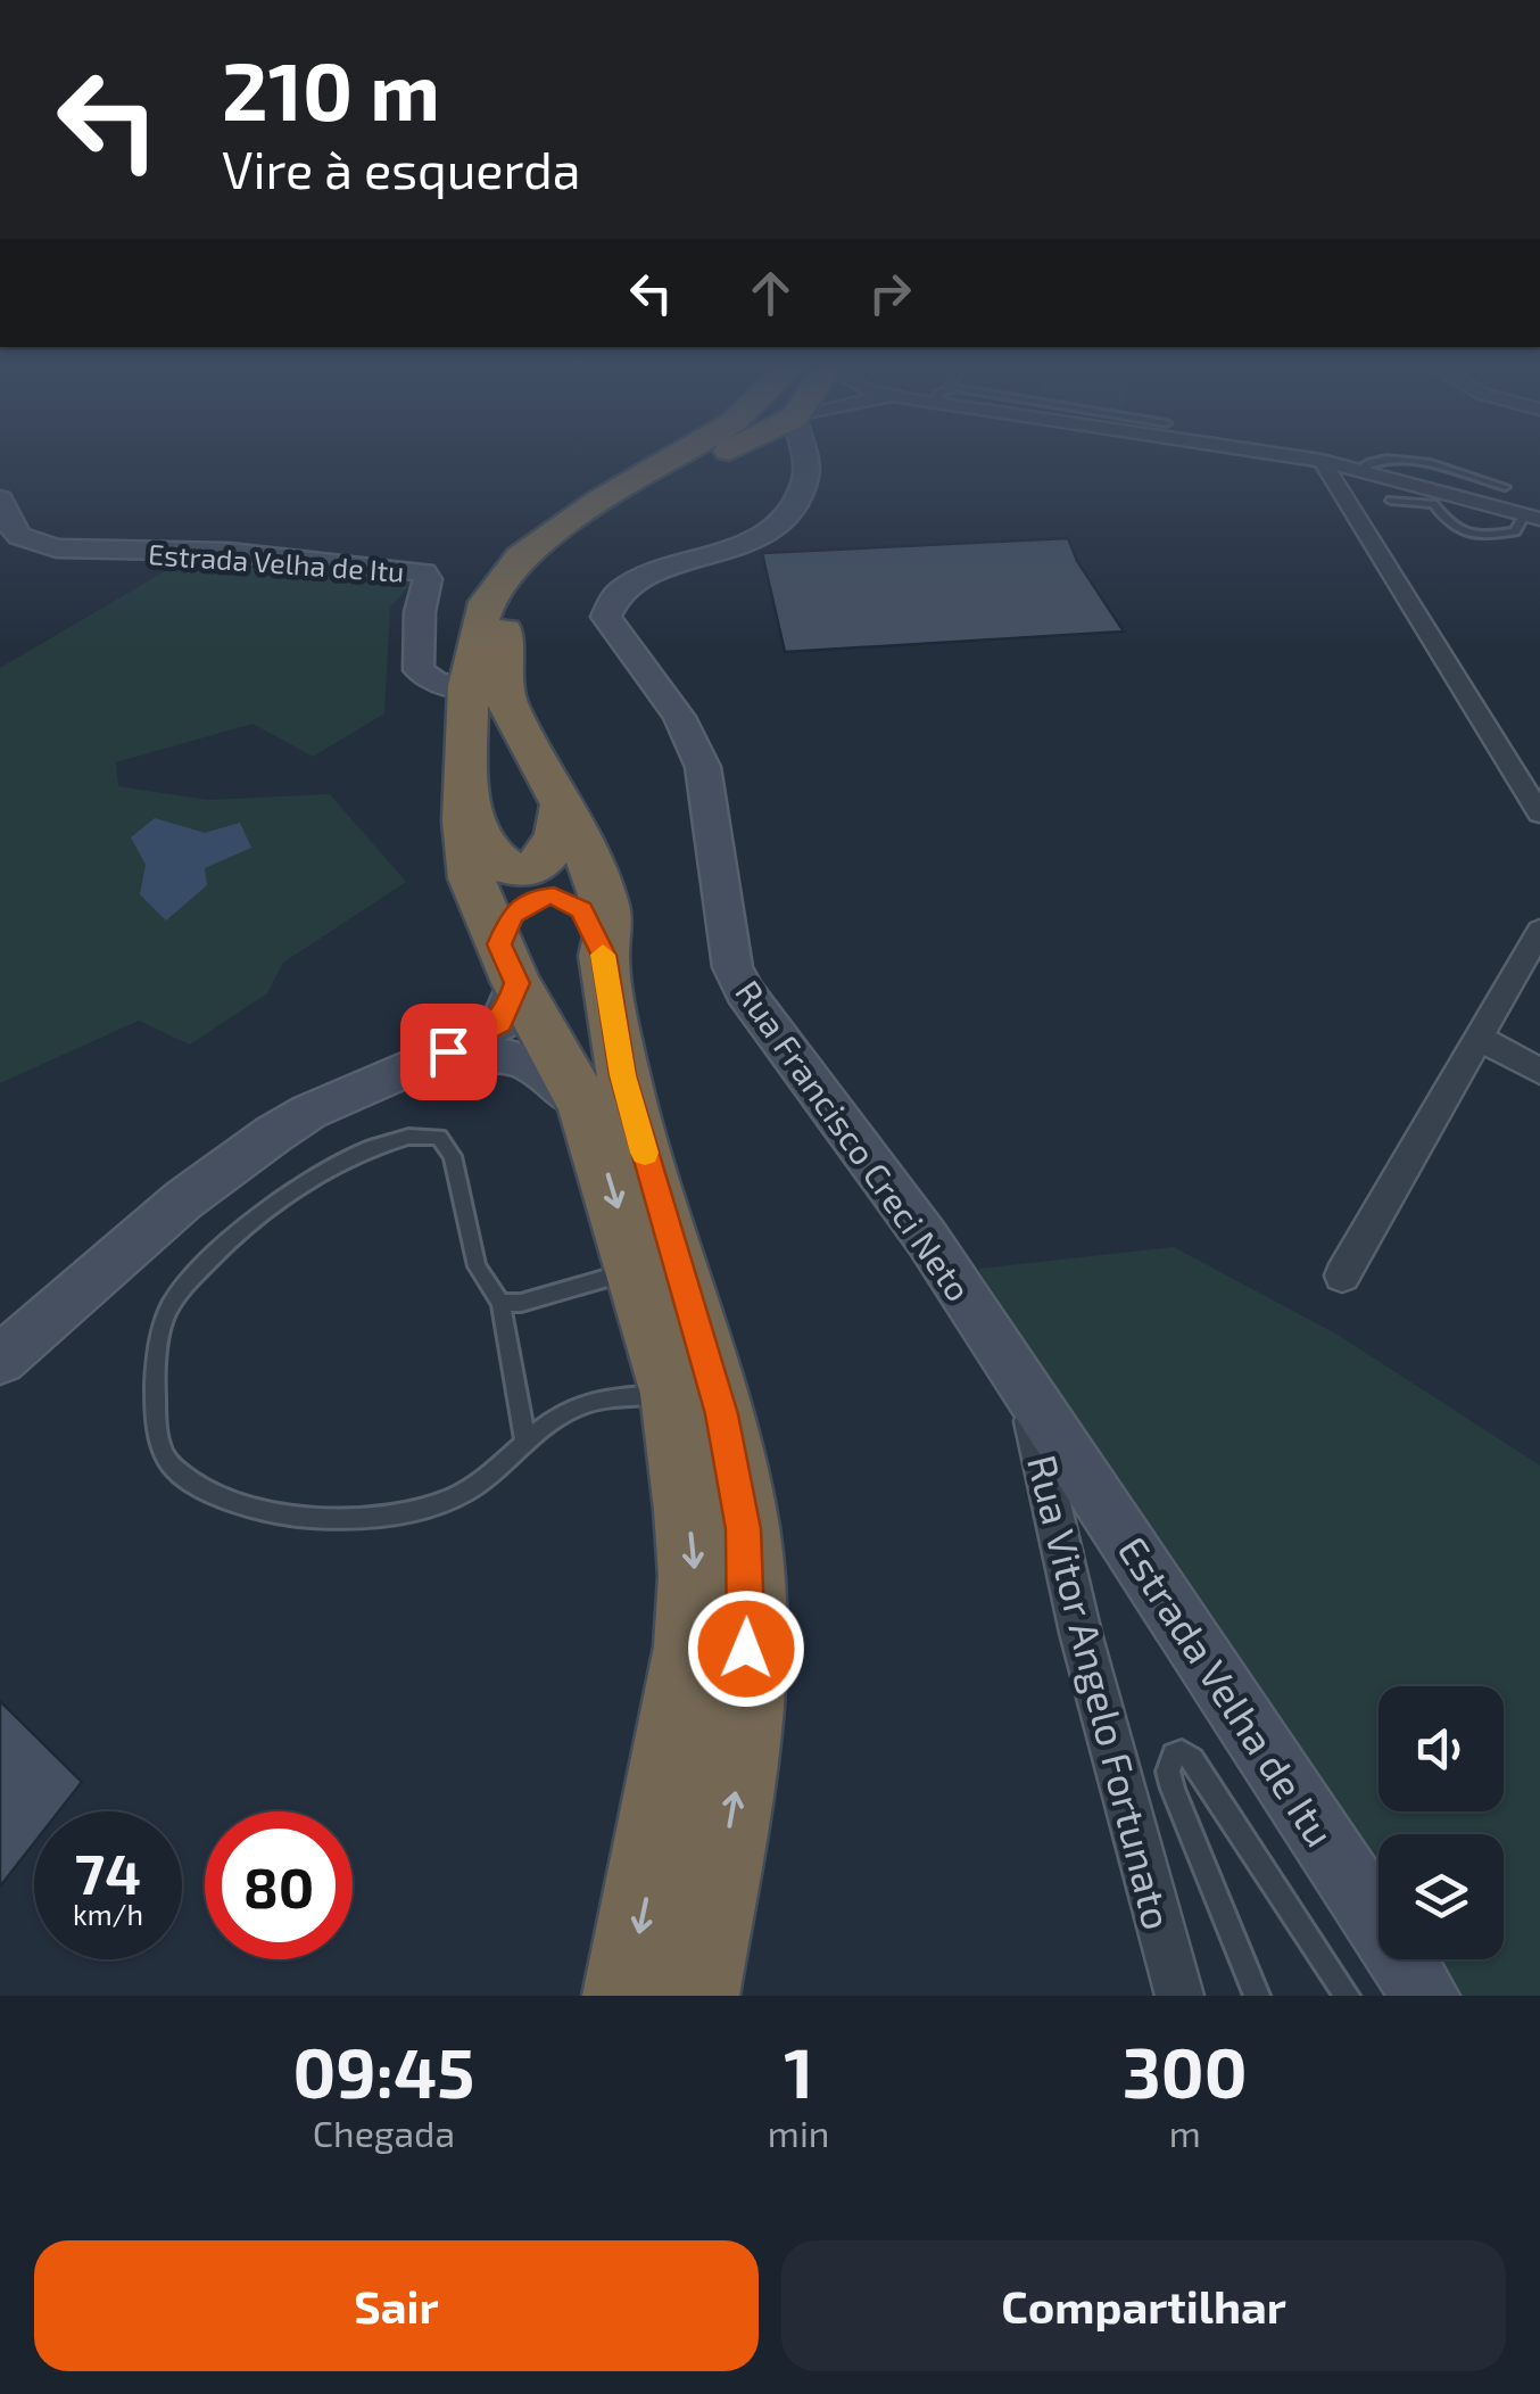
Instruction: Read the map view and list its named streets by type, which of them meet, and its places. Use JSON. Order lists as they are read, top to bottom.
{
  "streets": {
    "main road": ["Estrada Velha de Itu", "Rua Francisco Creci Neto"],
    "street": ["Rua Vitor Angelo Fortunato"]
  },
  "crossings": [
    ["Estrada Velha de Itu", "Rua Francisco Creci Neto"],
    ["Estrada Velha de Itu", "Rua Vitor Angelo Fortunato"],
    ["Rua Francisco Creci Neto", "Rua Vitor Angelo Fortunato"]
  ],
  "page": {
    "turn": ["210 m", "Vire à esquerda"],
    "speed": "74 km/h",
    "limit": "80",
    "eta": [
      "09:45",
      "Chegada",
      "1",
      "min",
      "300",
      "m"
    ],
    "buttons": ["Sair", "Compartilhar"]
  }
}
